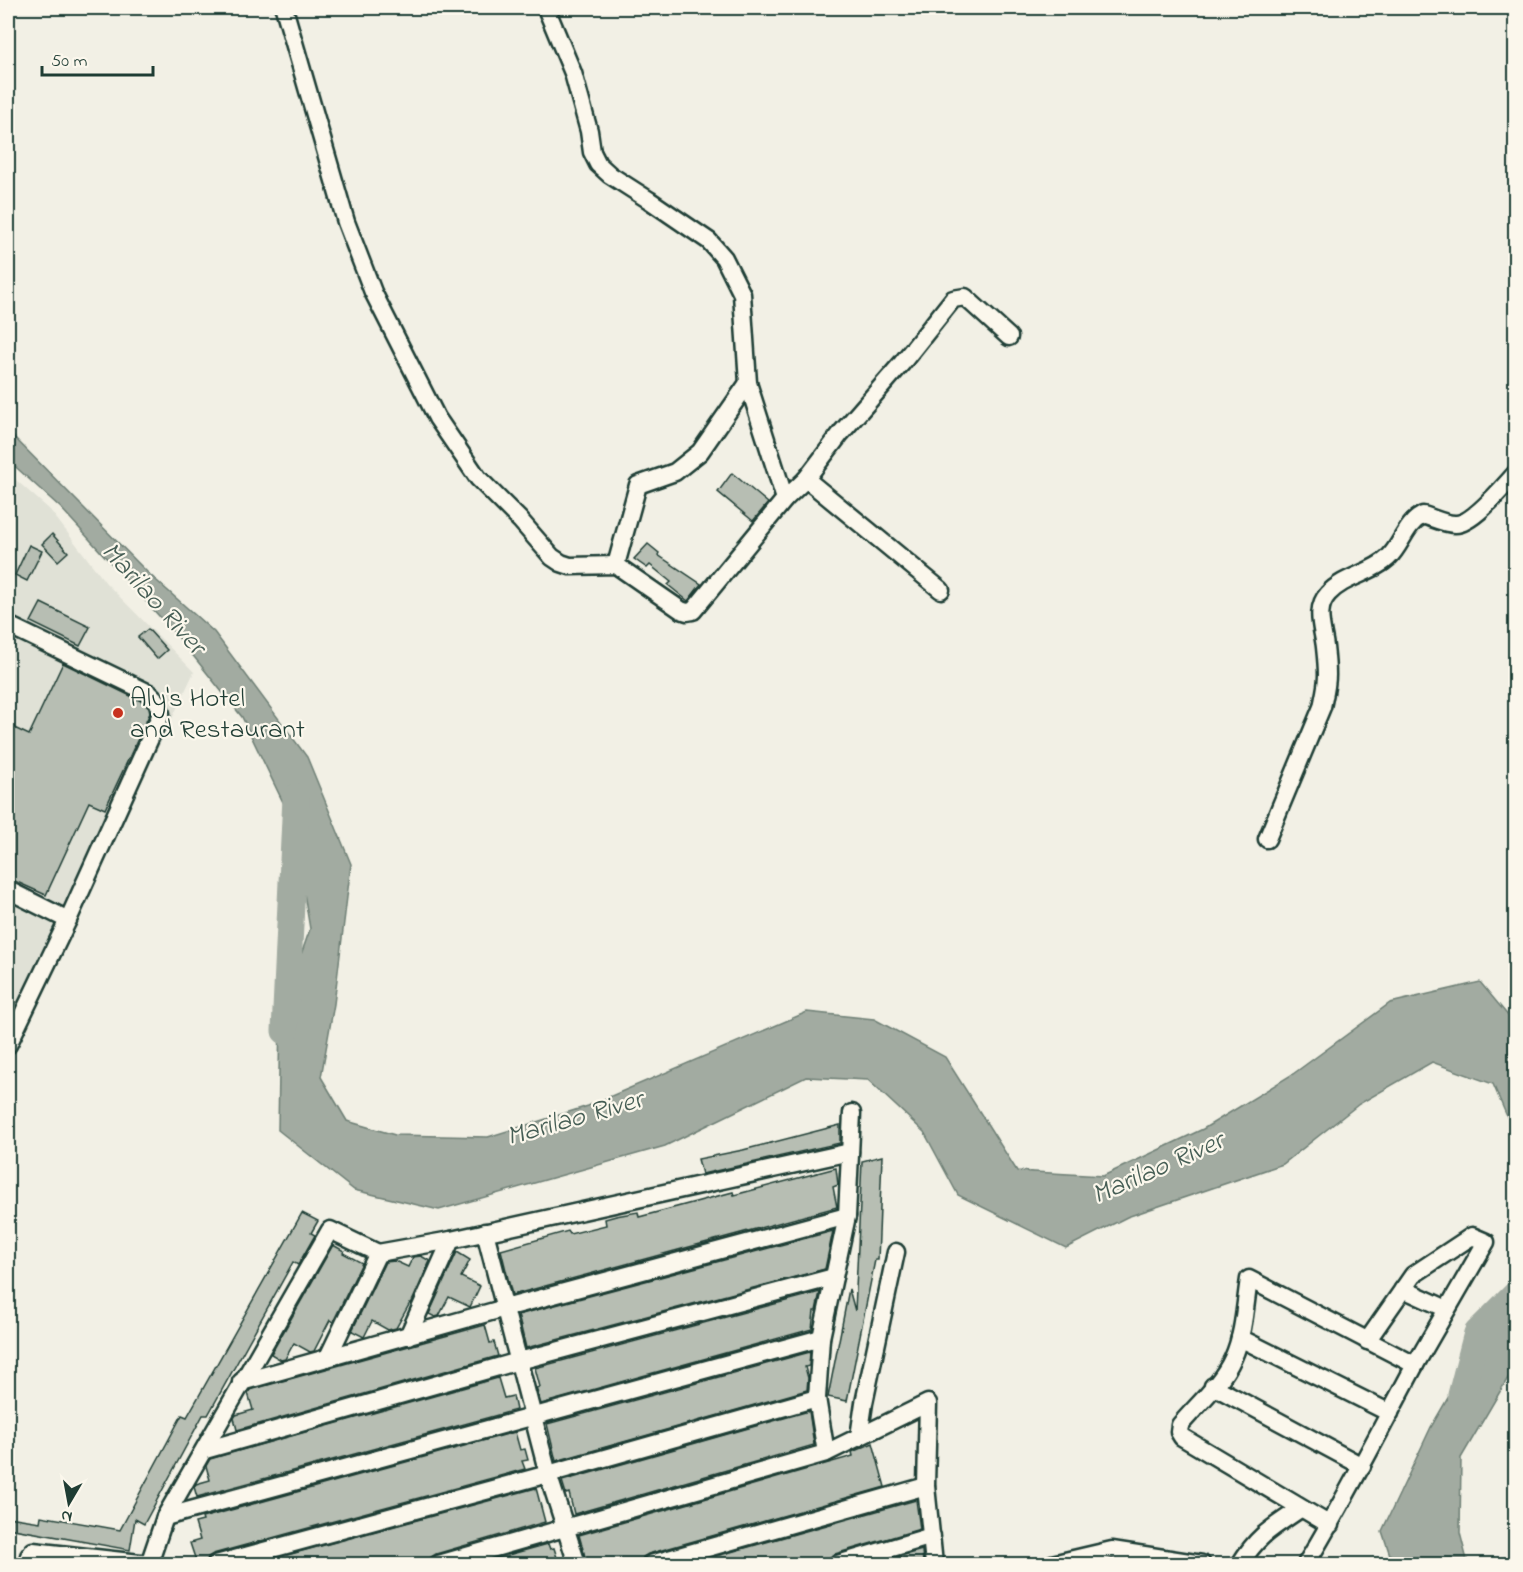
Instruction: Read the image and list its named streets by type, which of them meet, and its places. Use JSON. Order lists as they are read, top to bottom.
{
  "water": ["Marilao River"],
  "places": ["Aly's Hotel and Restaurant"],
  "scale_bar": "50 m",
  "north": "bottom"
}
